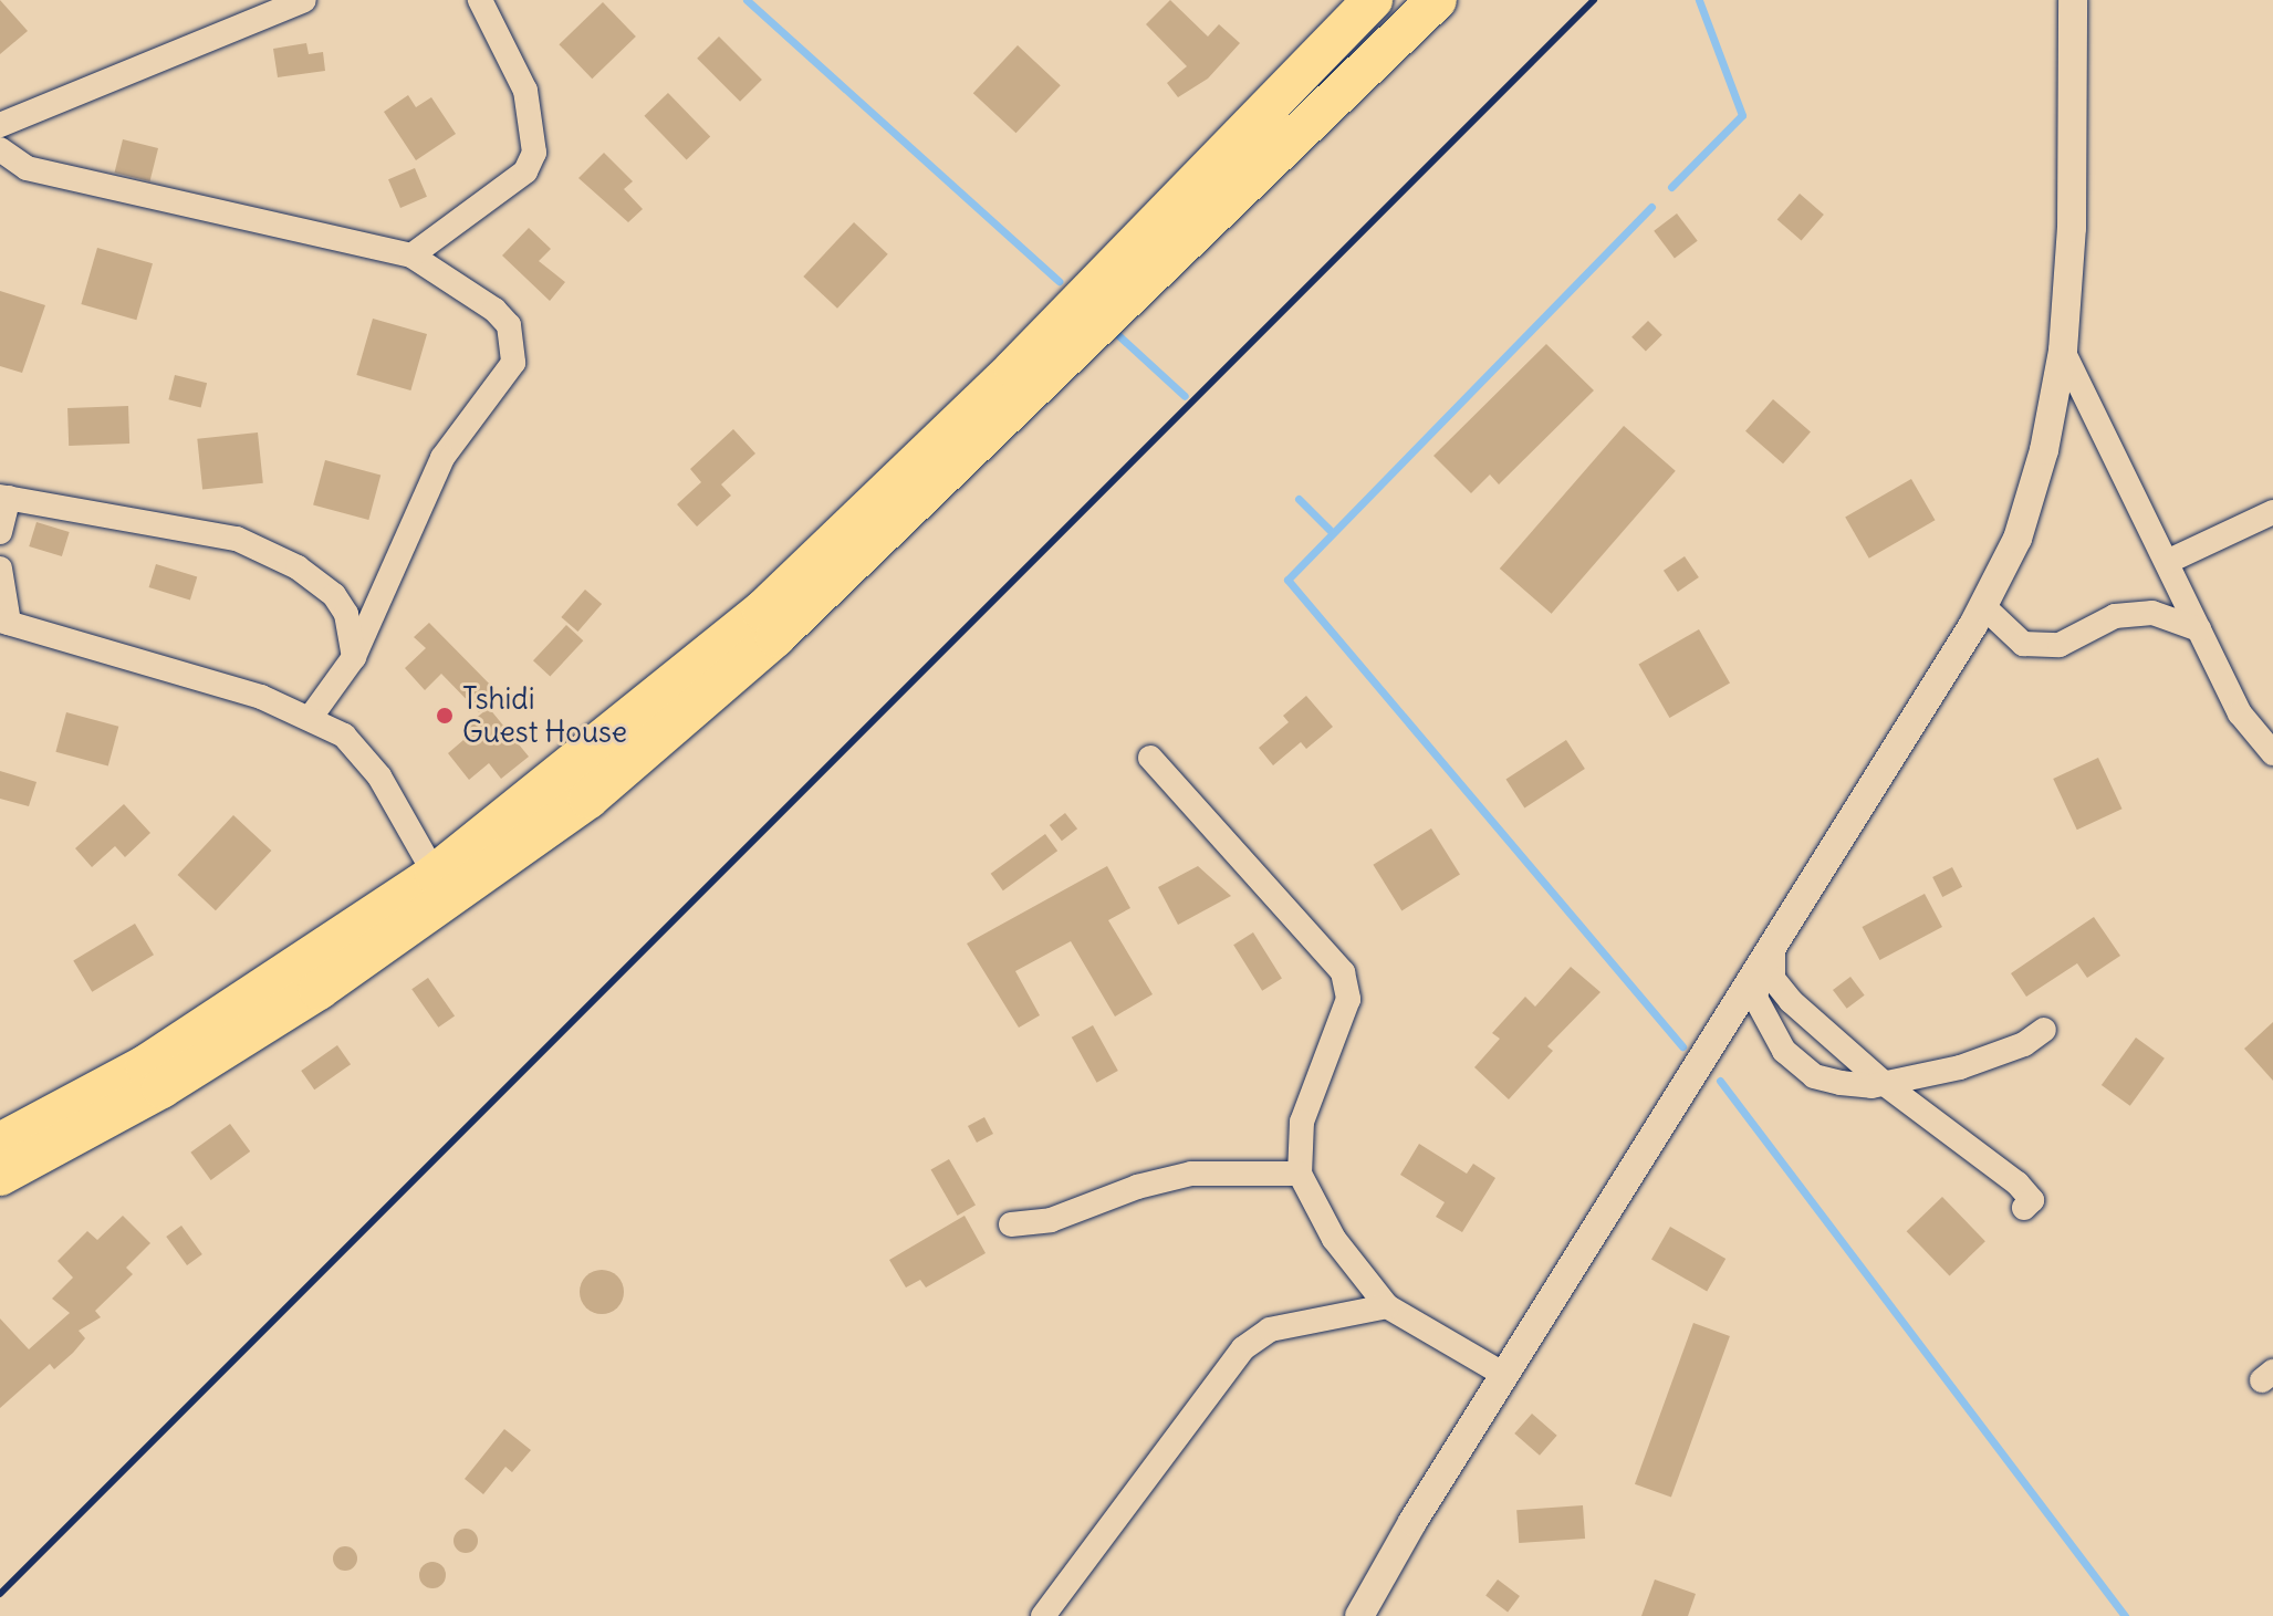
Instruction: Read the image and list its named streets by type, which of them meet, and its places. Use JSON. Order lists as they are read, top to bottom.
{
  "places": ["Tshidi Guest House"]
}
